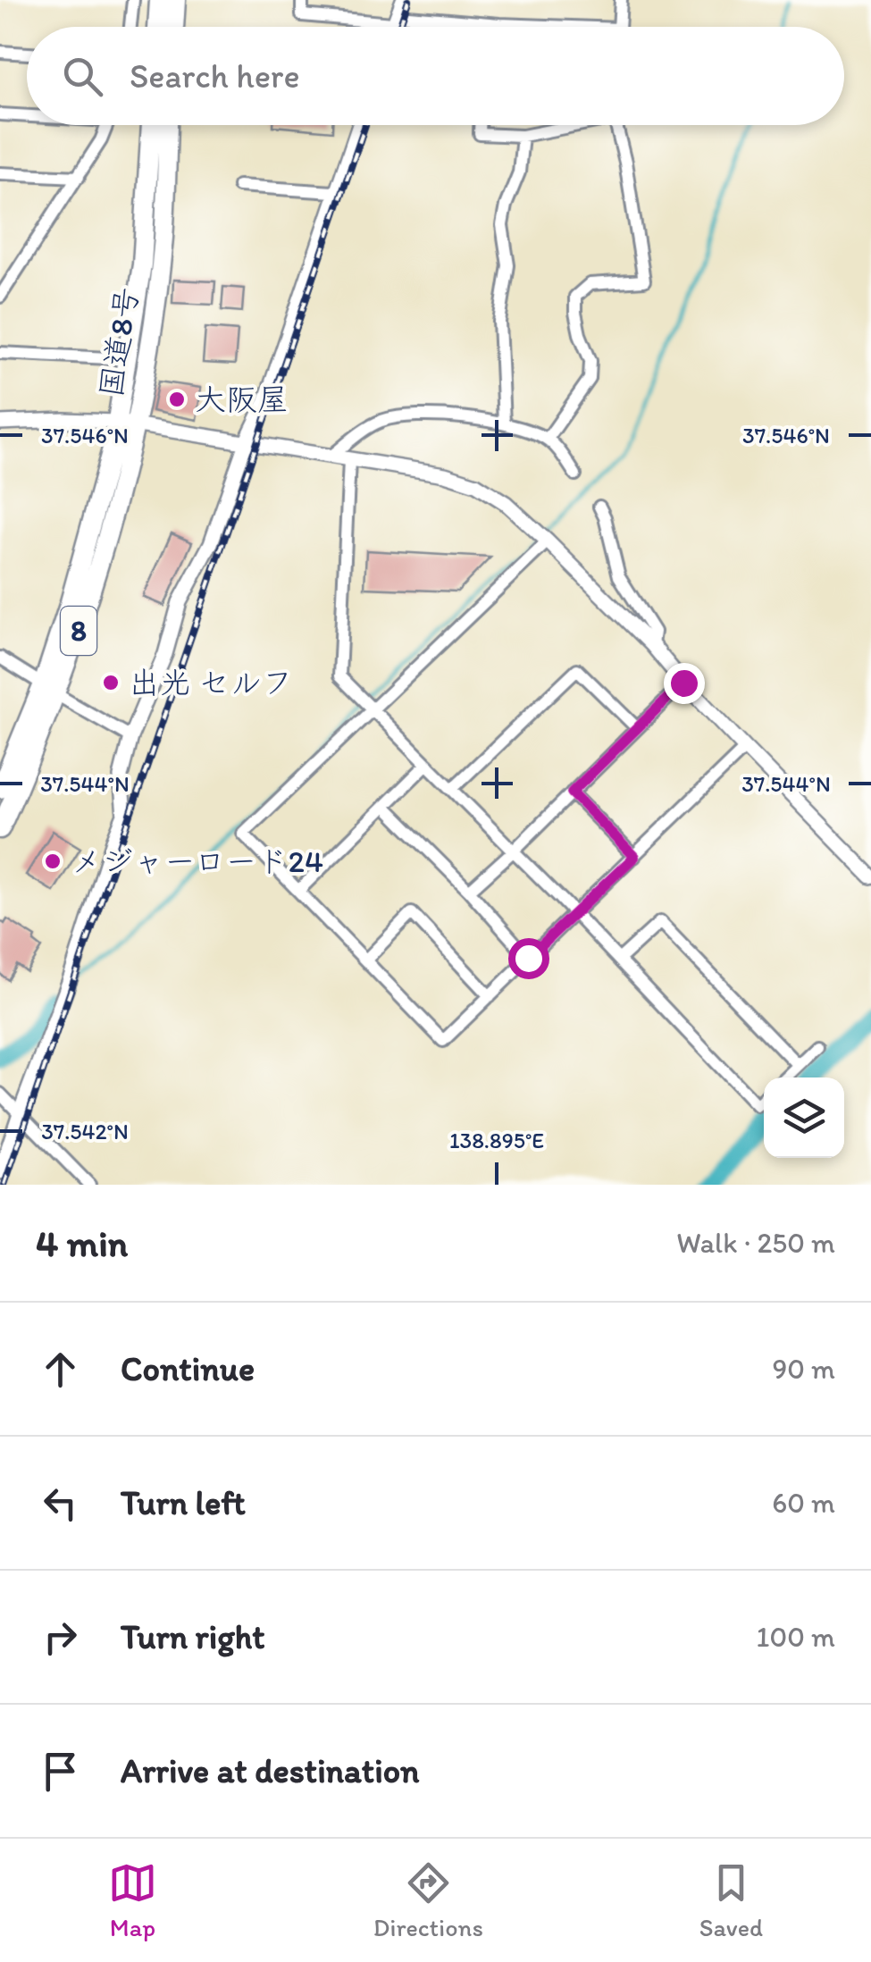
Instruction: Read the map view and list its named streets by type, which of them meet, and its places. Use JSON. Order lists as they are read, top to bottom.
{
  "streets": {
    "highway": ["国道8号", "8"]
  },
  "places": ["大阪屋", "出光 セルフ", "メジャーロード24"],
  "page": {
    "search": "Search here",
    "heading": ["4 min", "Walk · 250 m"],
    "list": [
      ["Continue", "90 m"],
      ["Turn left", "60 m"],
      ["Turn right", "100 m"],
      "Arrive at destination"
    ],
    "nav": ["Map", "Directions", "Saved"]
  },
  "coordinates": [
    "37.546°N",
    "37.544°N",
    "37.542°N",
    "138.895°E"
  ]
}
